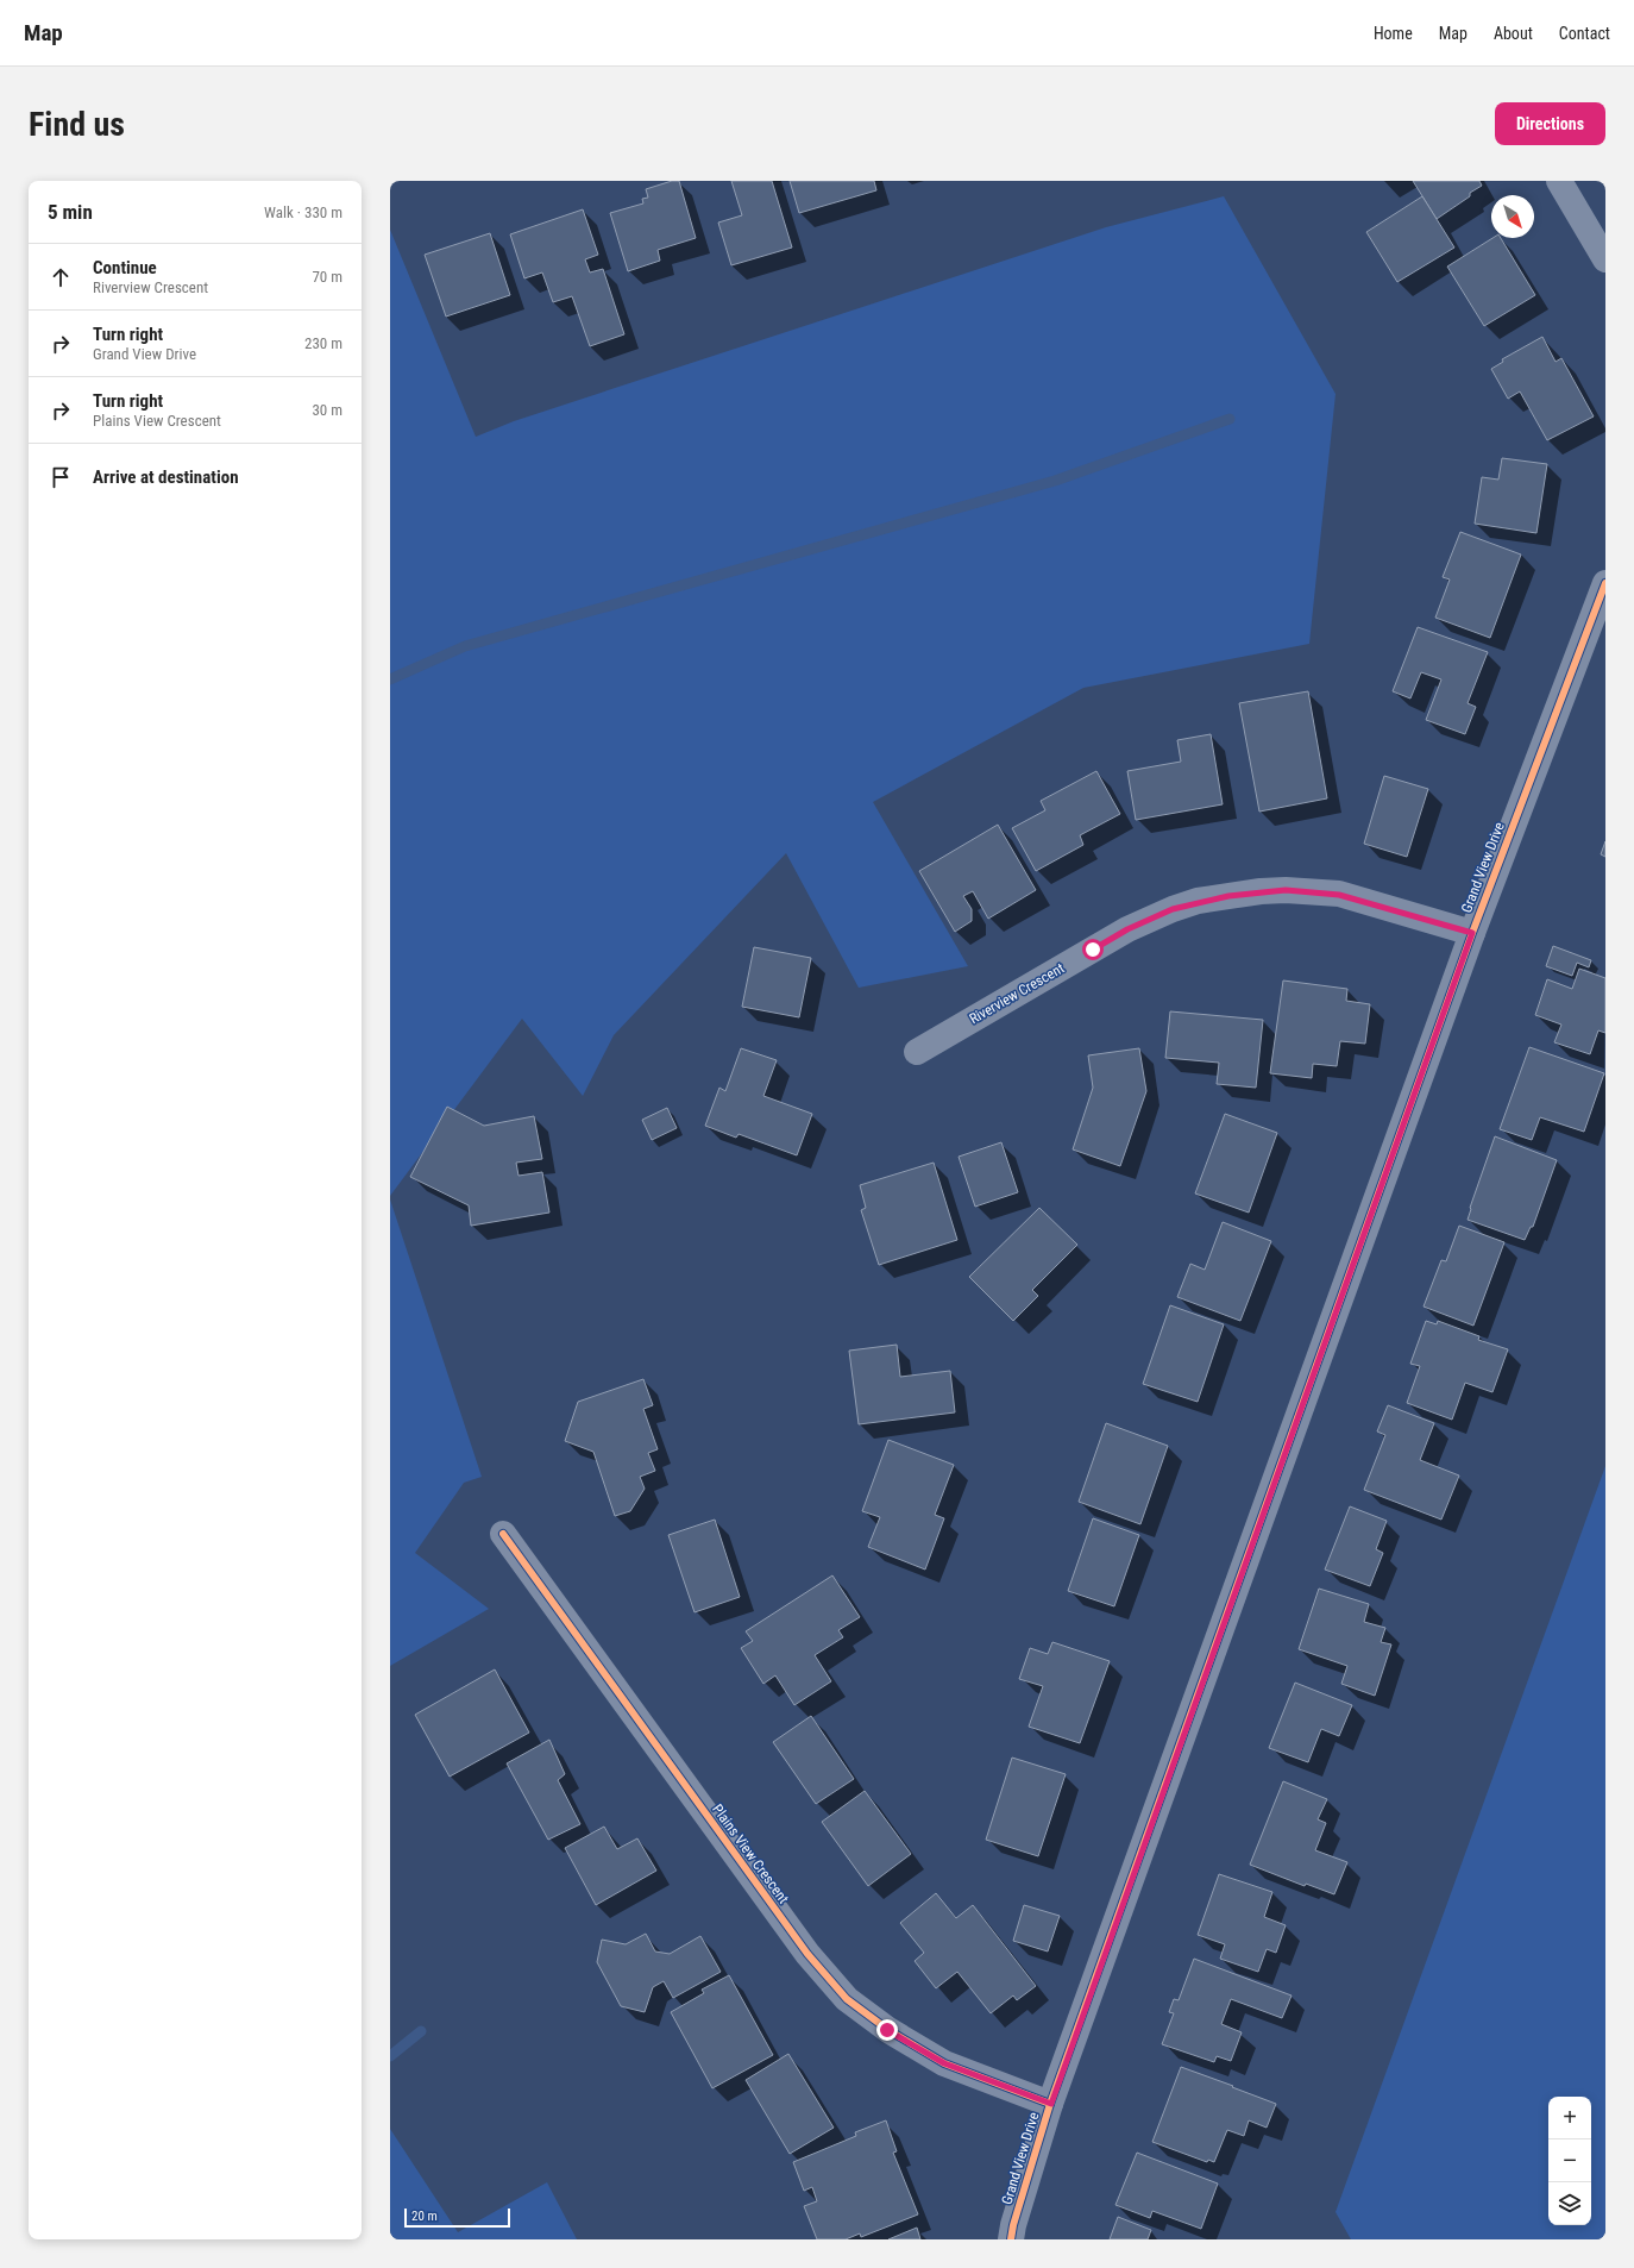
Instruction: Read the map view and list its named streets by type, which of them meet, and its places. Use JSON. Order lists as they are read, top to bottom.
{
  "streets": {
    "street": ["Grand View Drive", "Riverview Crescent", "Plains View Crescent"]
  },
  "crossings": [
    ["Grand View Drive", "Riverview Crescent"],
    ["Grand View Drive", "Plains View Crescent"]
  ],
  "scale_bar": "20 m",
  "north": "bottom right",
  "page": {
    "header": "Map",
    "nav": [
      "Home",
      "Map",
      "About",
      "Contact"
    ],
    "buttons": "Directions",
    "title": "Find us",
    "heading": ["5 min", "Walk · 330 m"],
    "list": [
      ["Continue", "Riverview Crescent", "70 m"],
      ["Turn right", "Grand View Drive", "230 m"],
      ["Turn right", "Plains View Crescent", "30 m"],
      "Arrive at destination"
    ],
    "map_buttons": ["+", "−"],
    "scale": "20 m"
  }
}
